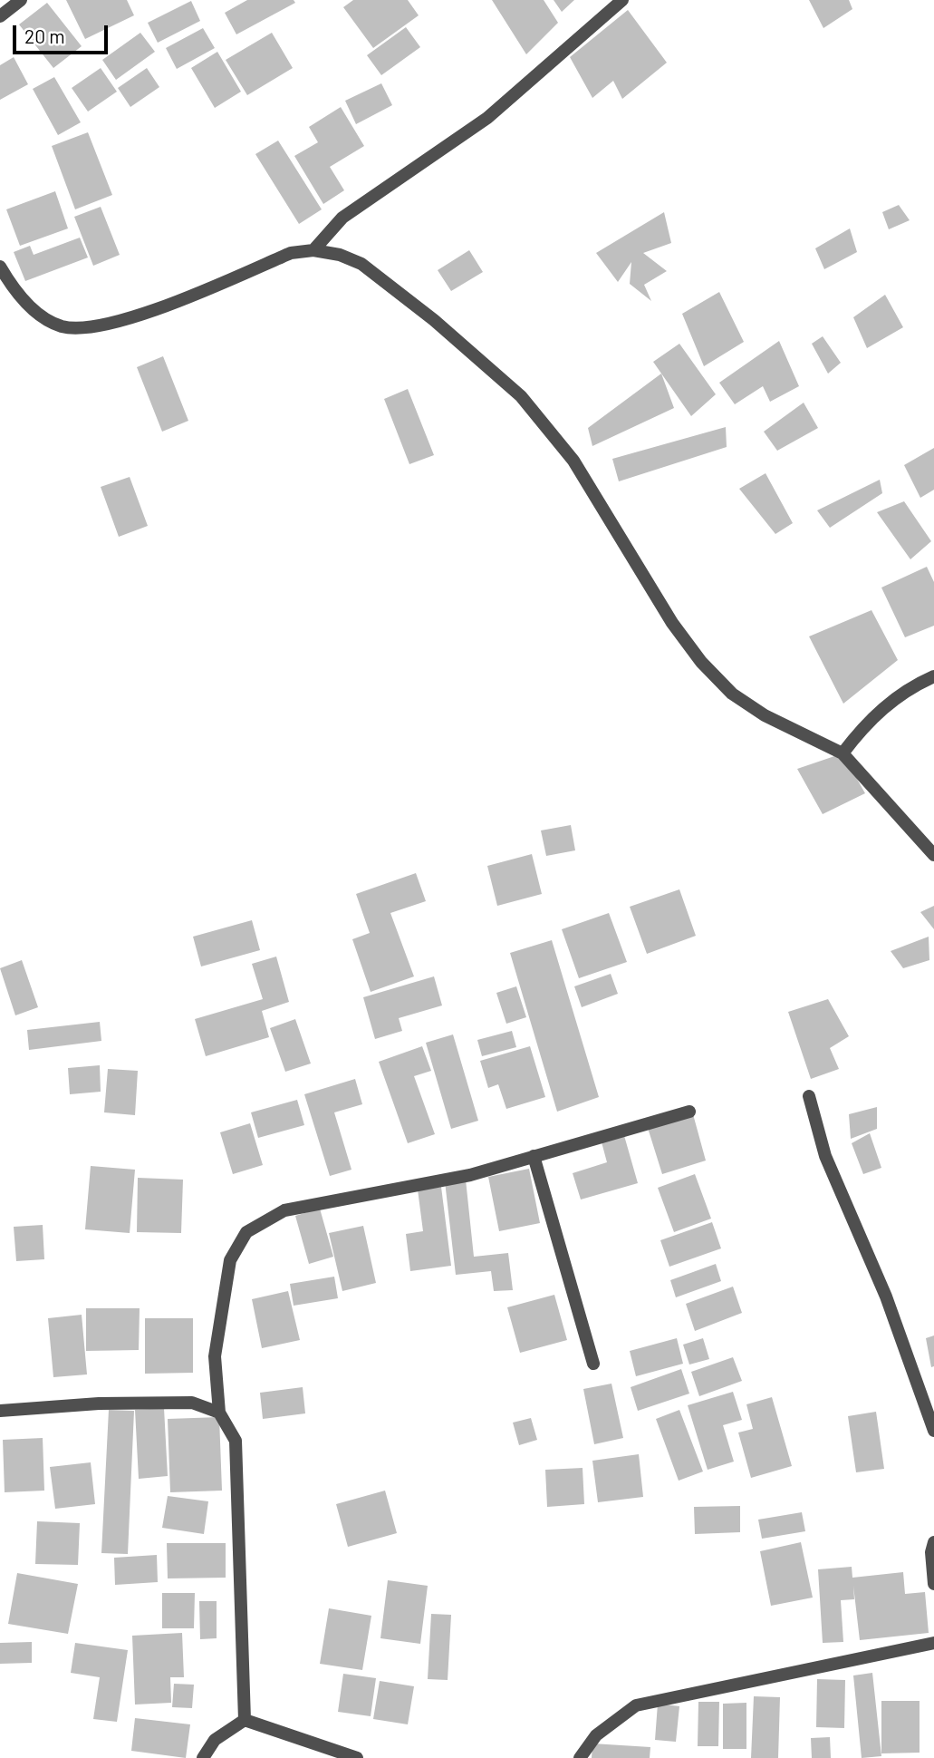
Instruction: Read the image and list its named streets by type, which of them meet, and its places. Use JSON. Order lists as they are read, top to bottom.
{
  "scale_bar": "20 m"
}
